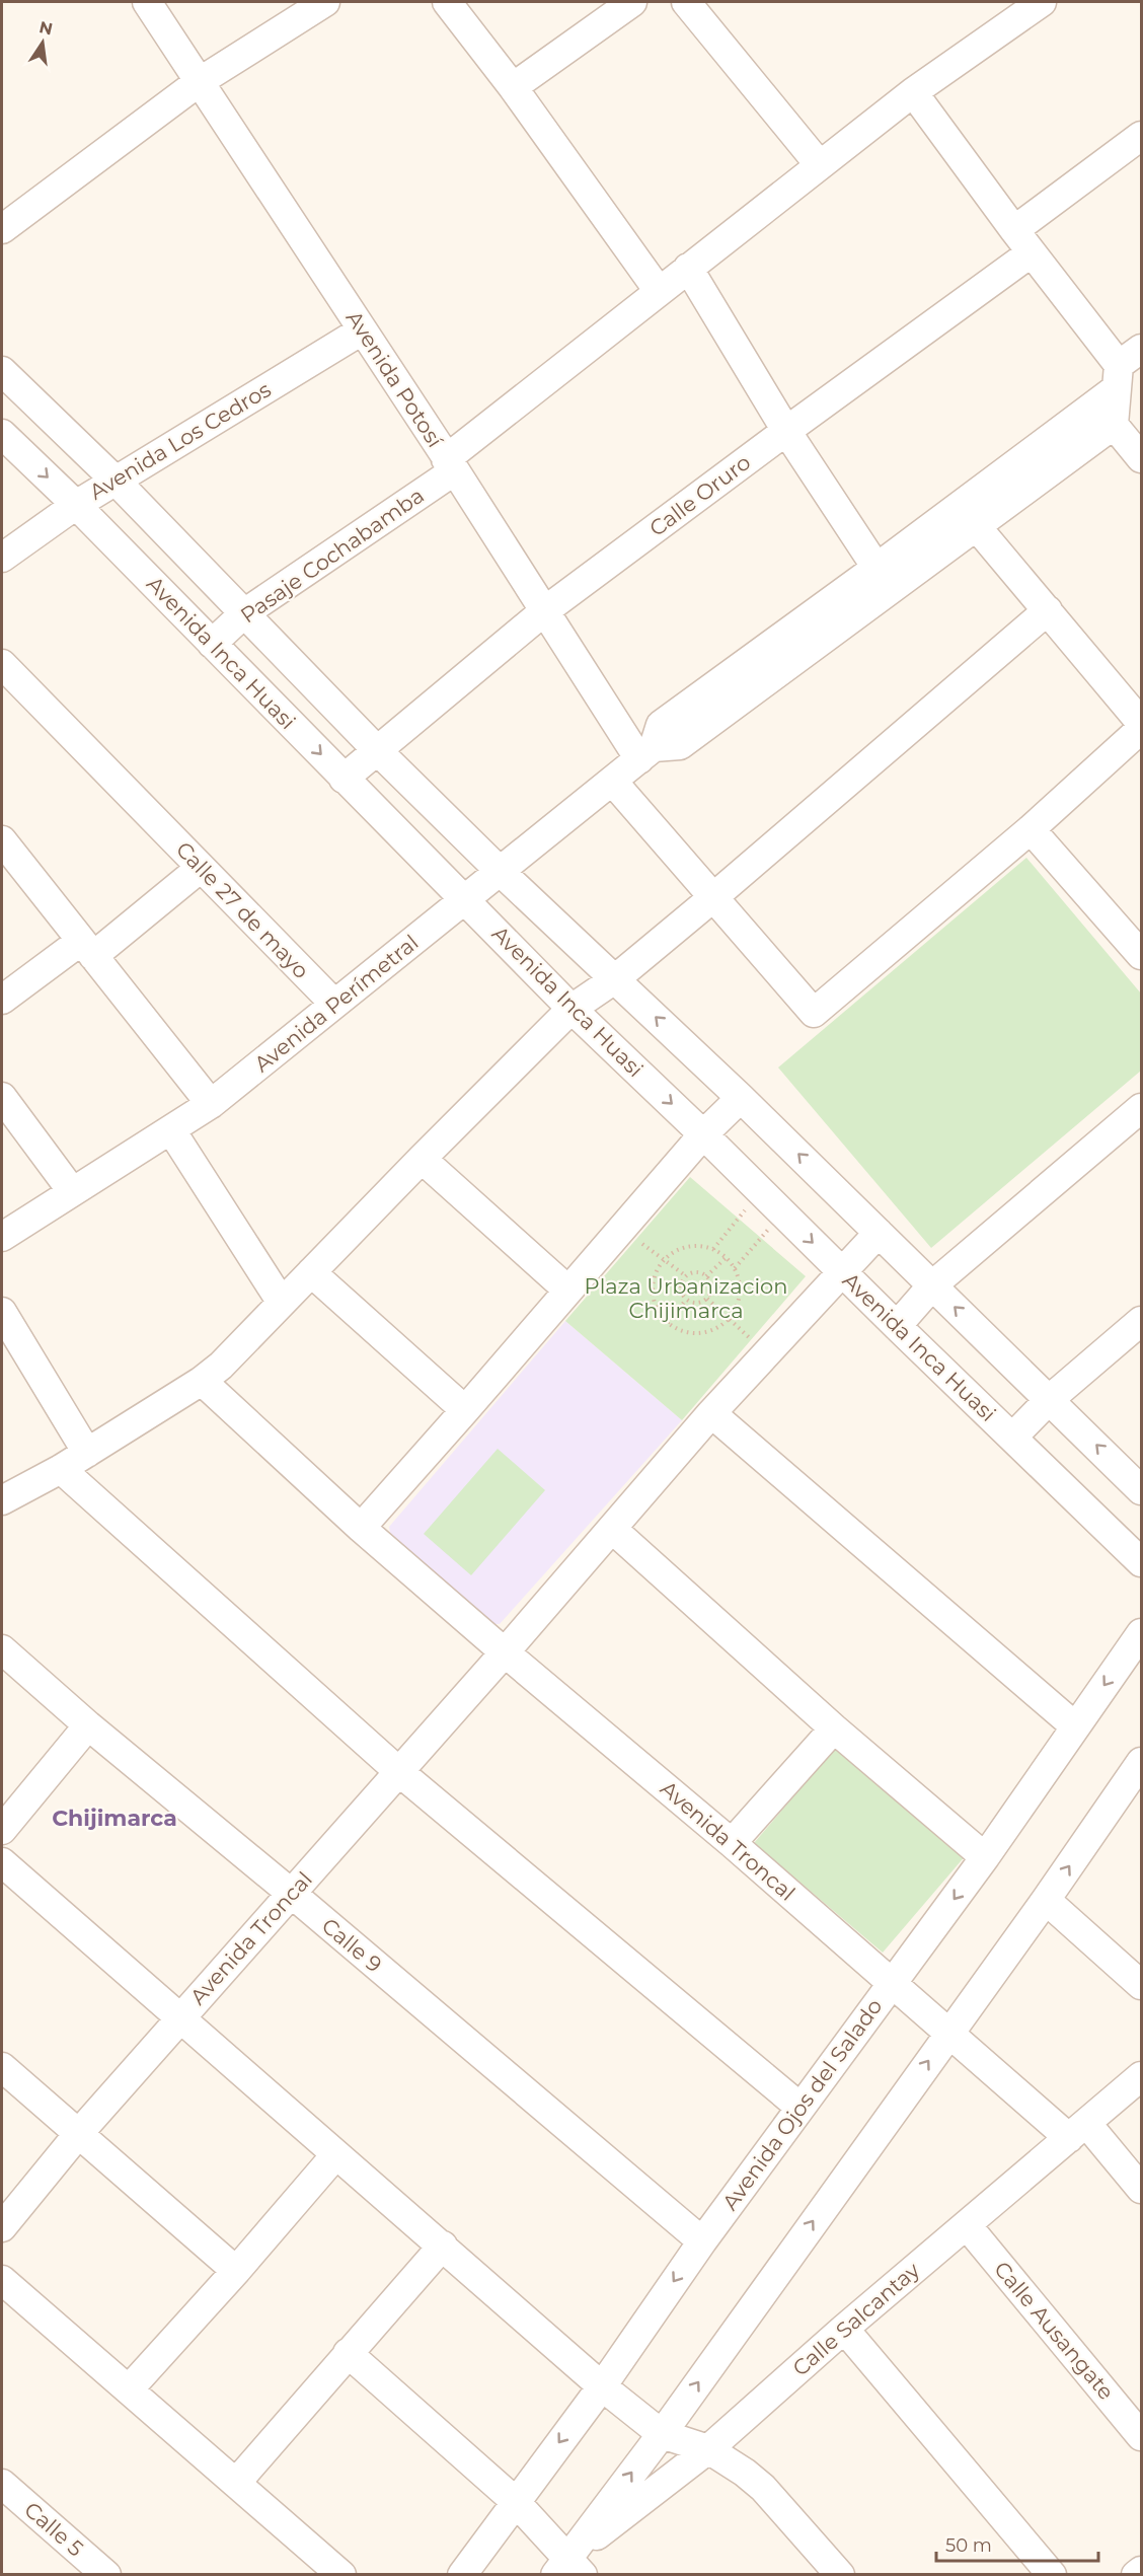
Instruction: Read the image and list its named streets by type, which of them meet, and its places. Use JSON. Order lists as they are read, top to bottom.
{
  "streets": {
    "street": [
      "Avenida Potosí",
      "Avenida Los Cedros",
      "Calle Oruro",
      "Pasaje Cochabamba",
      "Avenida Inca Huasi",
      "Calle 27 de mayo",
      "Avenida Perímetral",
      "Avenida Troncal",
      "Calle 9",
      "Avenida Ojos del Salado",
      "Calle Salcantay",
      "Calle Ausangate",
      "Calle 5"
    ]
  },
  "crossings": [
    ["Avenida Potosí", "Avenida Los Cedros"],
    ["Avenida Potosí", "Calle Oruro"],
    ["Avenida Potosí", "Pasaje Cochabamba"],
    ["Avenida Potosí", "Avenida Perímetral"],
    ["Avenida Los Cedros", "Avenida Inca Huasi"],
    ["Calle Oruro", "Avenida Inca Huasi"],
    ["Pasaje Cochabamba", "Avenida Inca Huasi"],
    ["Avenida Inca Huasi", "Avenida Perímetral"],
    ["Avenida Inca Huasi", "Avenida Troncal"],
    ["Calle 27 de mayo", "Avenida Perímetral"],
    ["Avenida Troncal", "Calle 9"],
    ["Avenida Troncal", "Avenida Ojos del Salado"],
    ["Avenida Troncal", "Calle Salcantay"],
    ["Calle 9", "Avenida Ojos del Salado"],
    ["Calle Salcantay", "Calle Ausangate"]
  ],
  "districts": ["Chijimarca"],
  "parks": ["Plaza Urbanizacion Chijimarca"],
  "scale_bar": "50 m",
  "north": "top"
}
